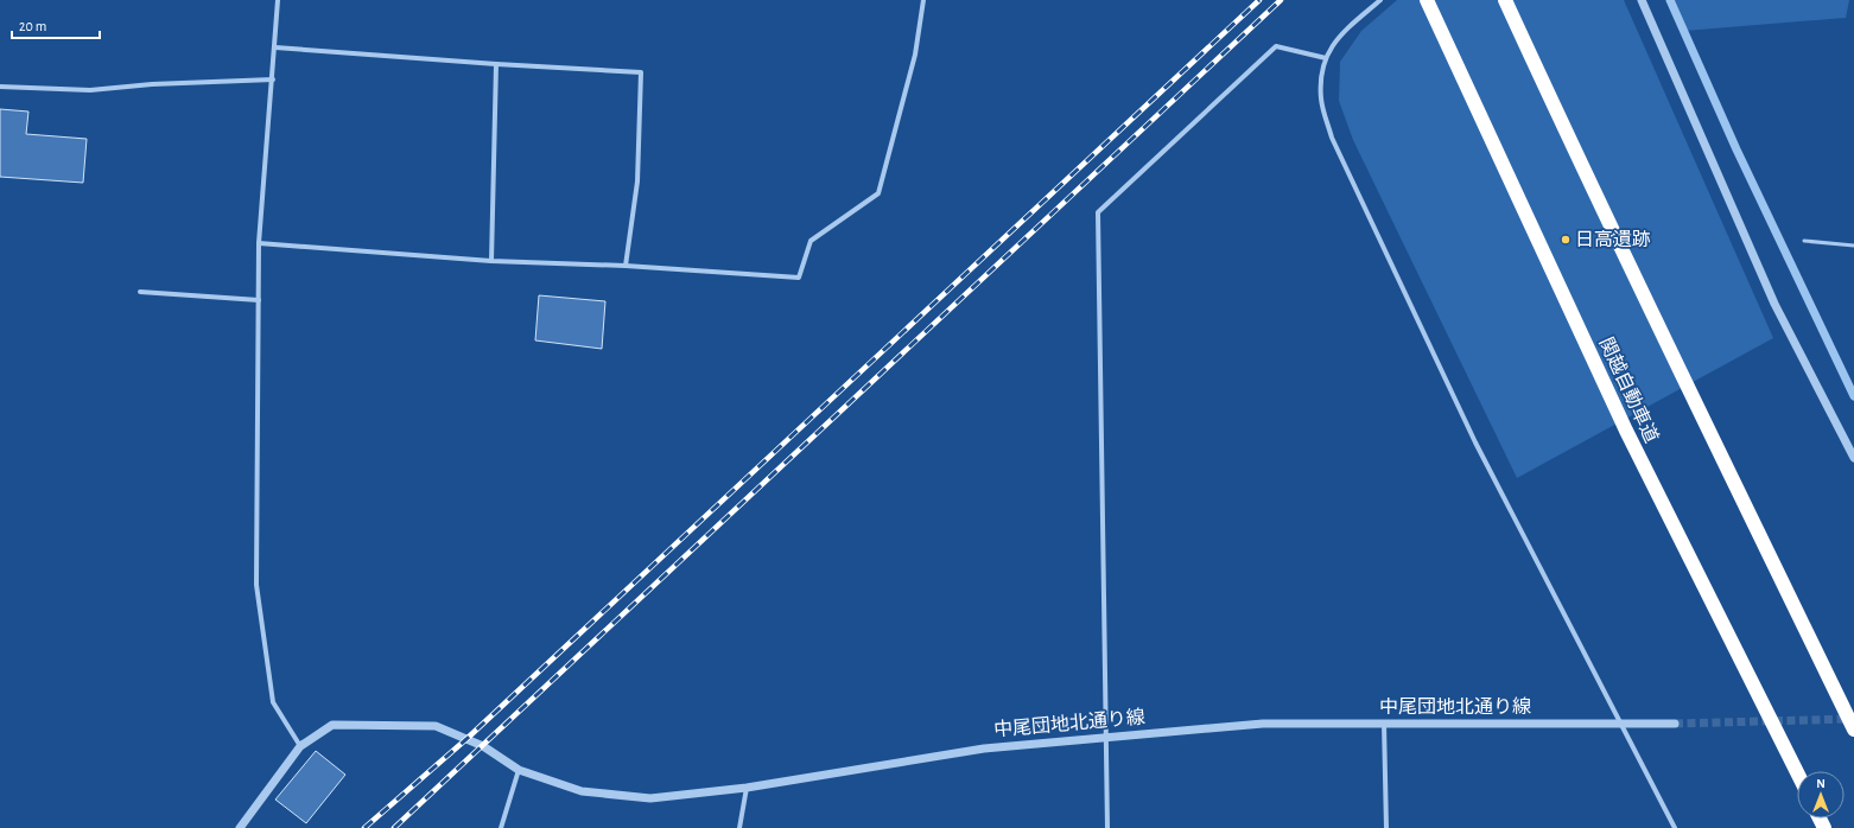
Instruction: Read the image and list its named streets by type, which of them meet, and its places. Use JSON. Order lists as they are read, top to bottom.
{
  "streets": {
    "highway": ["関越自動車道"],
    "street": ["中尾団地北通り線"]
  },
  "places": ["日高遺跡"],
  "scale_bar": "20 m",
  "north": "top"
}
